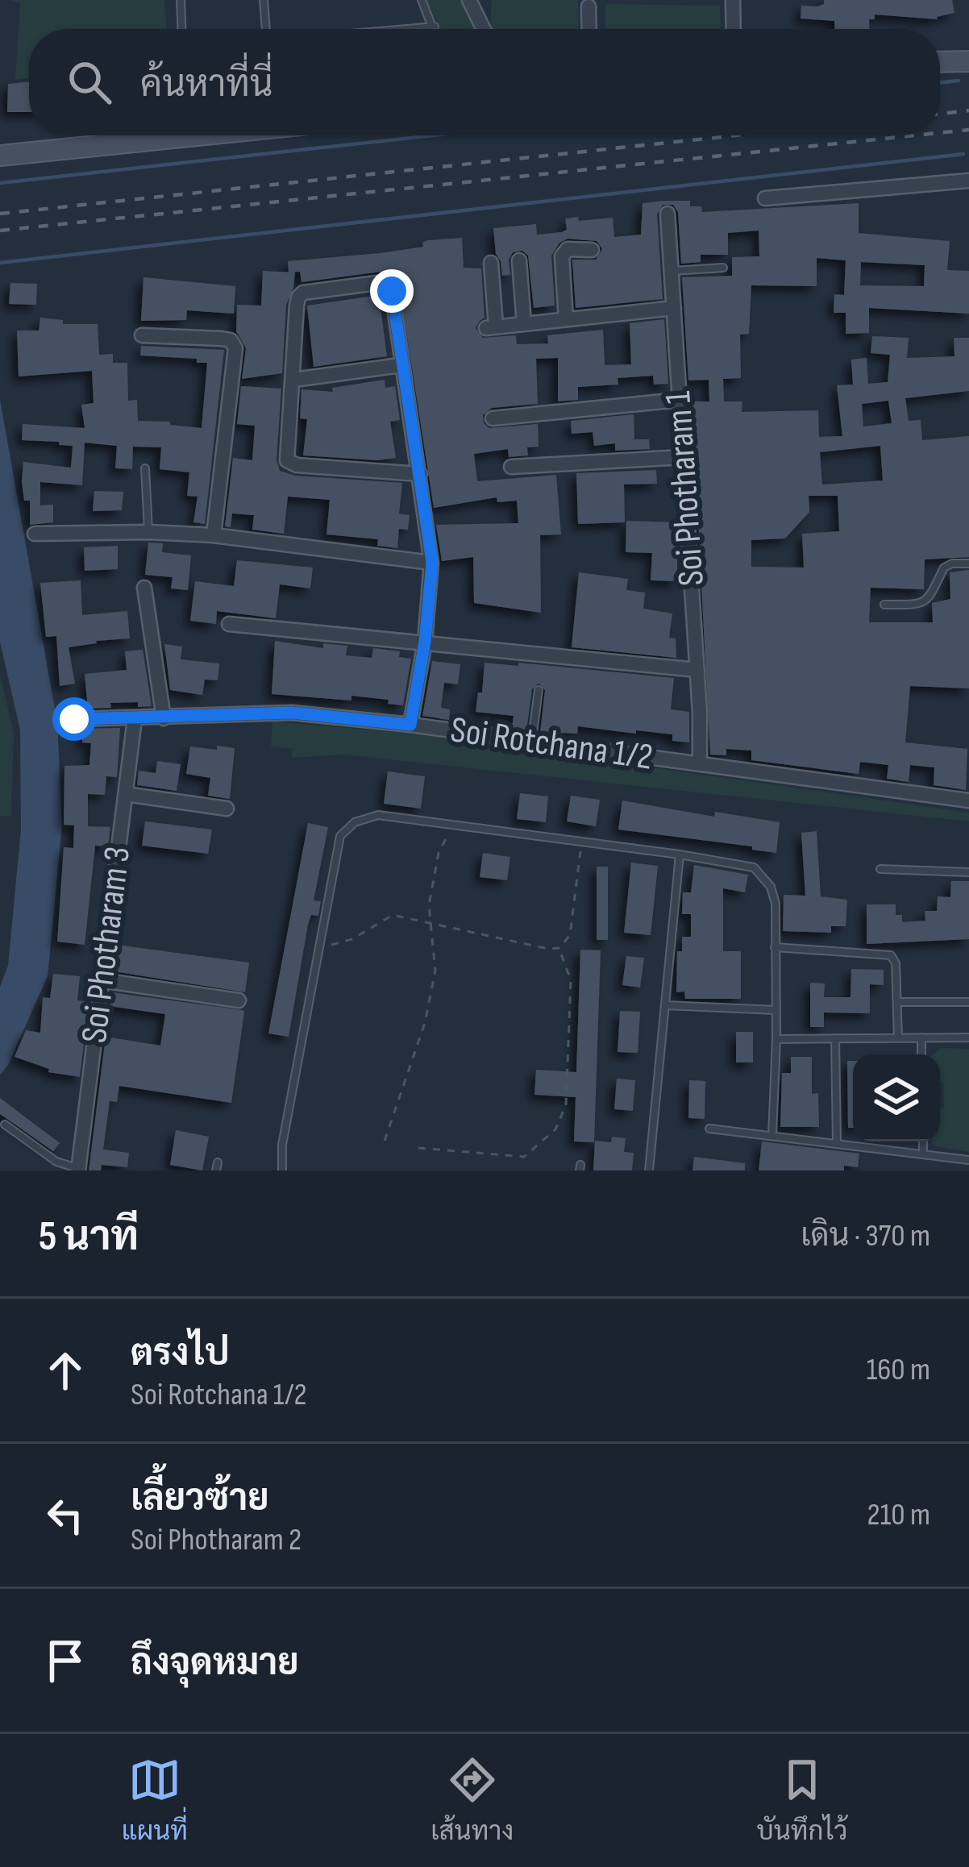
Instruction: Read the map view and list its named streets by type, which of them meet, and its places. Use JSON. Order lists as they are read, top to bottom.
{
  "streets": {
    "street": ["Soi Photharam 1", "Soi Rotchana 1/2", "Soi Photharam 3"]
  },
  "crossings": [
    ["Soi Photharam 1", "Soi Rotchana 1/2"],
    ["Soi Rotchana 1/2", "Soi Photharam 3"]
  ],
  "page": {
    "search": "ค้นหาที่นี่",
    "heading": ["5 นาที", "เดิน · 370 m"],
    "list": [
      ["ตรงไป", "Soi Rotchana 1/2", "160 m"],
      ["เลี้ยวซ้าย", "Soi Photharam 2", "210 m"],
      "ถึงจุดหมาย"
    ],
    "nav": ["แผนที่", "เส้นทาง", "บันทึกไว้"]
  }
}
